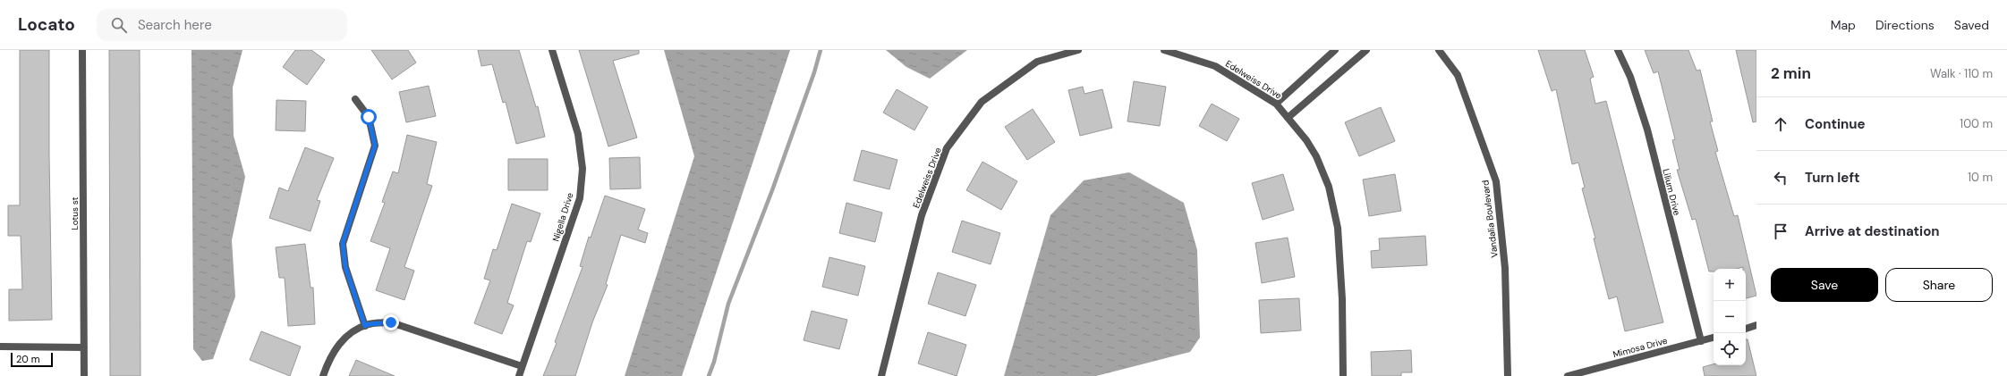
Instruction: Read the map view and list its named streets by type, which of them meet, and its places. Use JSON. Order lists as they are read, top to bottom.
{
  "streets": {
    "street": [
      "Edelweiss Drive",
      "Lilium Drive",
      "Lotus st",
      "Nigella Drive",
      "Vandalia Boulevard",
      "Mimosa Drive"
    ]
  },
  "crossings": [
    ["Lilium Drive", "Mimosa Drive"]
  ],
  "scale_bar": "20 m",
  "page": {
    "header": "Locato",
    "search": "Search here",
    "nav": ["Map", "Directions", "Saved"],
    "heading": ["2 min", "Walk · 110 m"],
    "list": [
      ["Continue", "100 m"],
      ["Turn left", "10 m"],
      "Arrive at destination"
    ],
    "buttons": ["Save", "Share"],
    "map_buttons": ["+", "−"],
    "scale": "20 m"
  }
}
